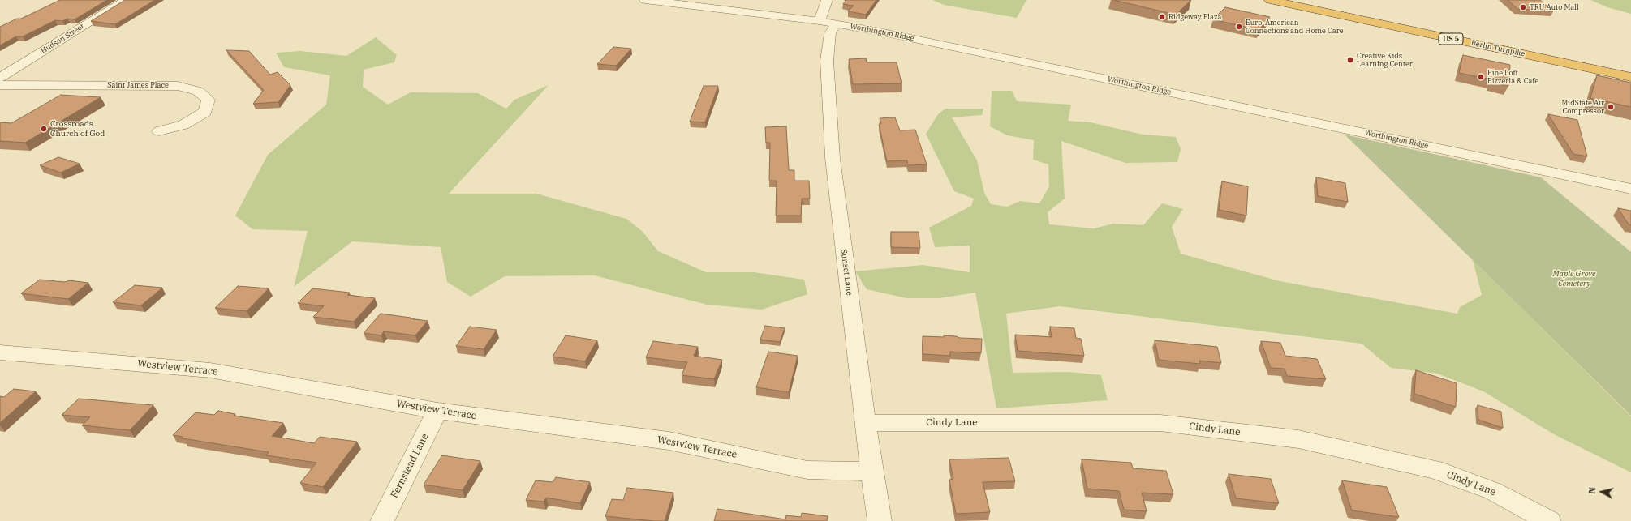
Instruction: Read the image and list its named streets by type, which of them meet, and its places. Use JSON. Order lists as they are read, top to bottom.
{
  "streets": {
    "highway": ["US 5", "Berlin Turnpike"],
    "street": [
      "Worthington Ridge",
      "Hudson Street",
      "Saint James Place",
      "Sunset Lane",
      "Westview Terrace",
      "Cindy Lane",
      "Fernstead Lane"
    ]
  },
  "crossings": [
    ["Worthington Ridge", "Sunset Lane"],
    ["Sunset Lane", "Westview Terrace"],
    ["Sunset Lane", "Cindy Lane"],
    ["Westview Terrace", "Fernstead Lane"]
  ],
  "parks": ["Maple Grove Cemetery"],
  "places": [
    "TRU Auto Mall",
    "Ridgeway Plaza",
    "Euro-American Connections and Home Care",
    "Creative Kids Learning Center",
    "Pine Loft Pizzeria & Cafe",
    "MidState Air Compressor",
    "Crossroads Church of God"
  ],
  "north": "left"
}
